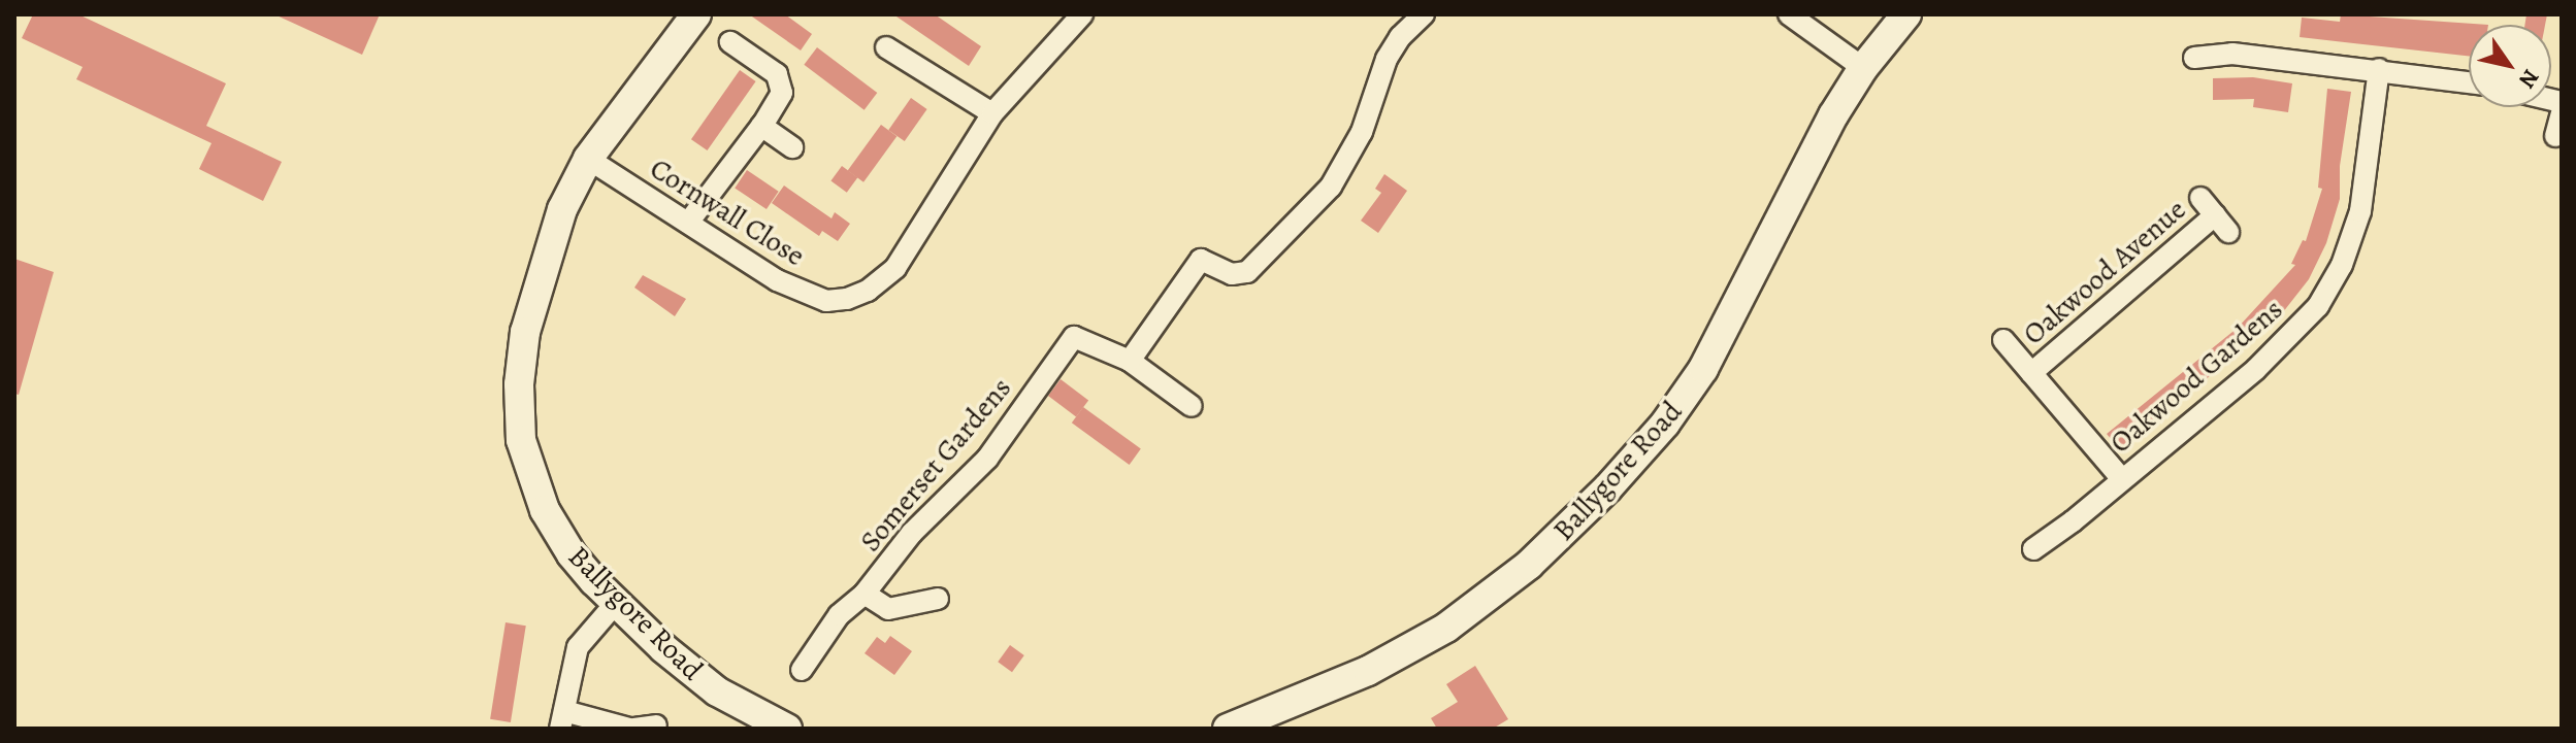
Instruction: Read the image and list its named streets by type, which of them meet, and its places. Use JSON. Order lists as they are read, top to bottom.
{
  "streets": {
    "street": [
      "Cornwall Close",
      "Oakwood Avenue",
      "Oakwood Gardens",
      "Somerset Gardens",
      "Ballygore Road"
    ]
  },
  "crossings": [
    ["Cornwall Close", "Ballygore Road"],
    ["Oakwood Avenue", "Oakwood Gardens"]
  ],
  "north": "bottom right"
}
